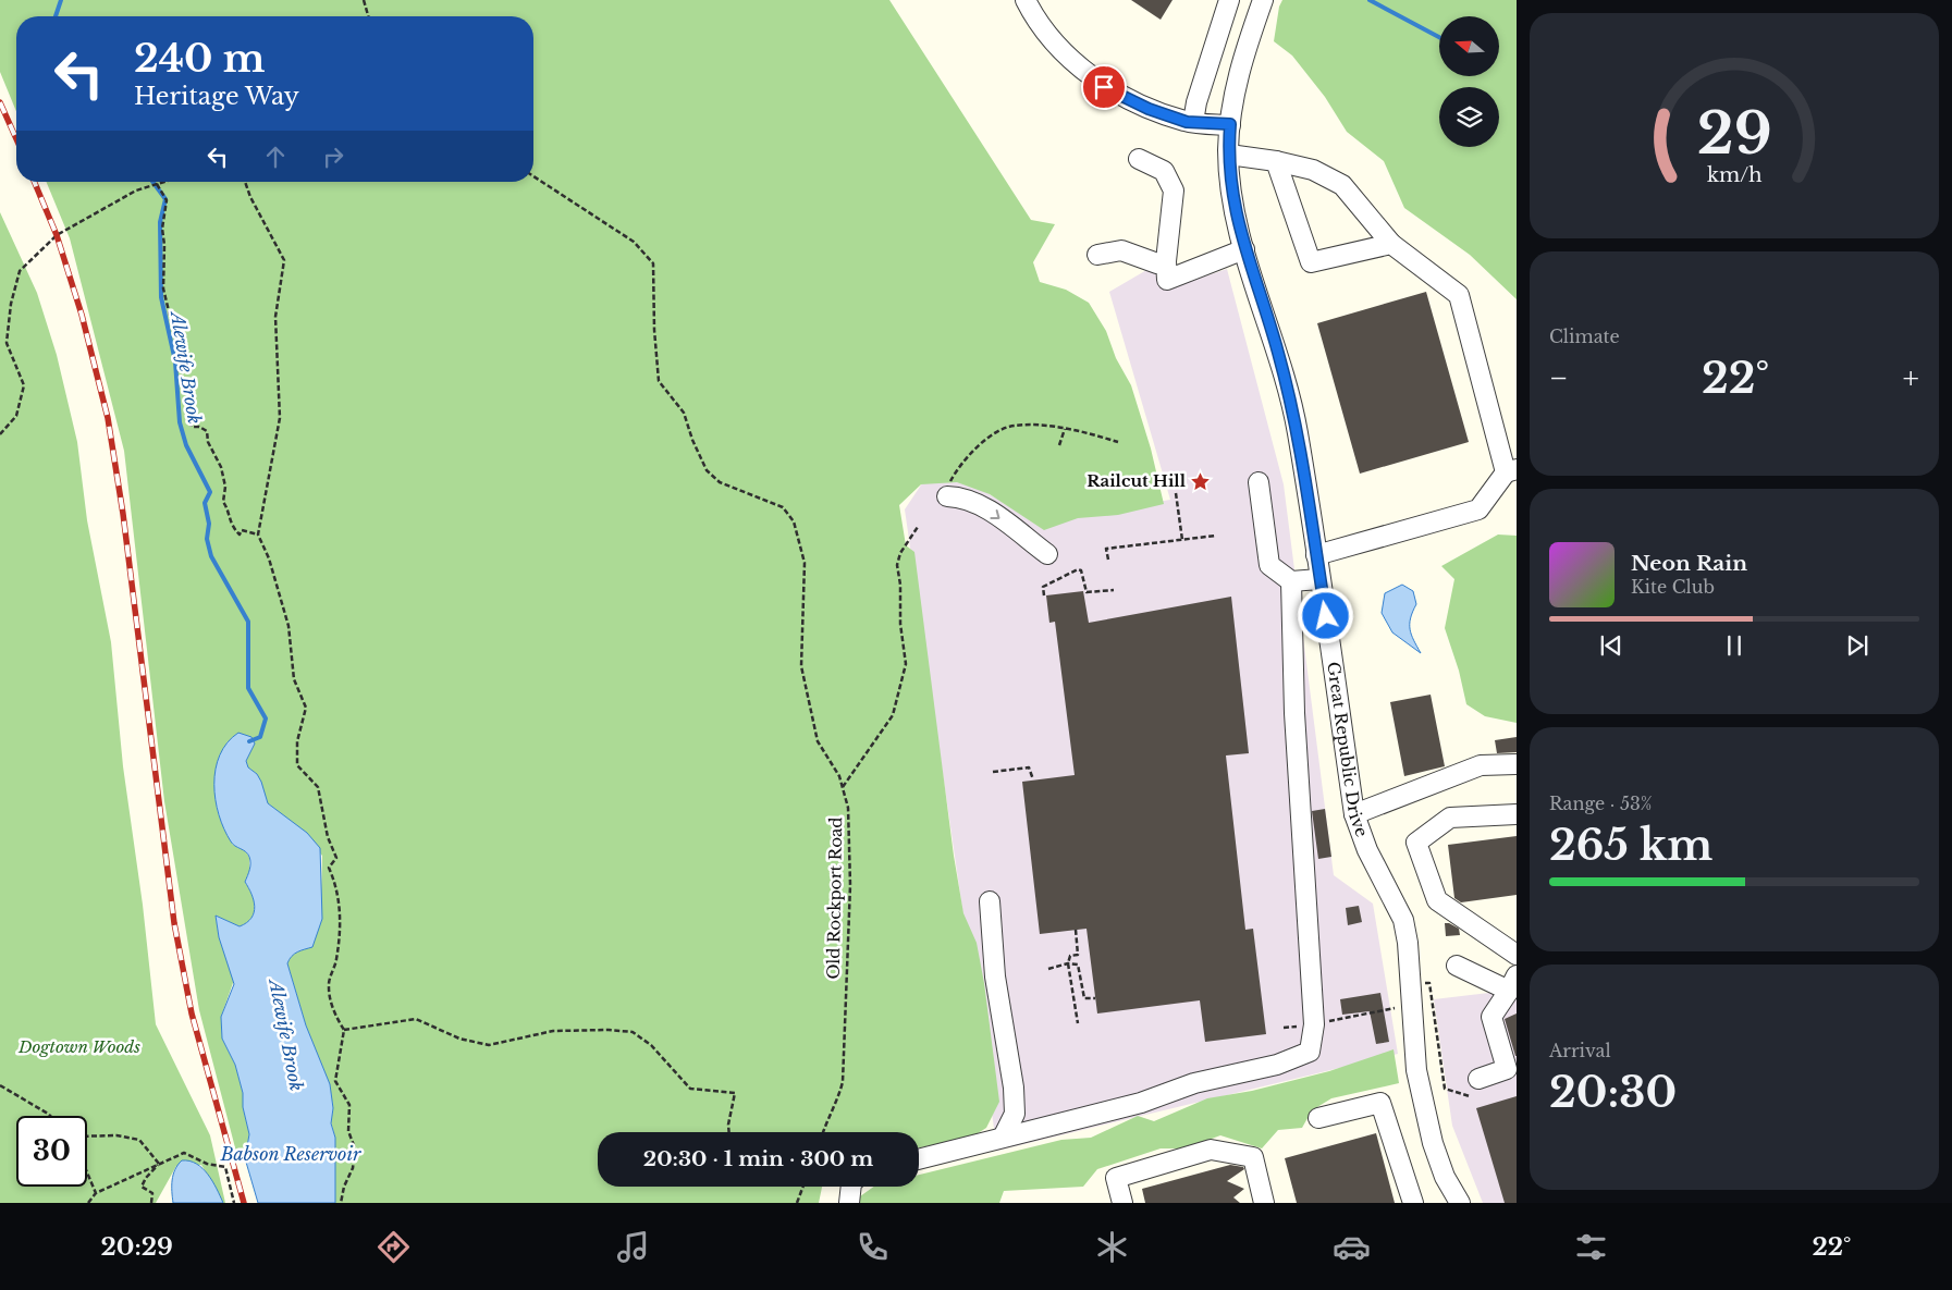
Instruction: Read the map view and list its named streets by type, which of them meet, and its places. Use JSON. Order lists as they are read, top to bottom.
{
  "streets": {
    "street": ["Great Republic Drive"],
    "path": ["Old Rockport Road"]
  },
  "water": ["Alewife Brook", "Babson Reservoir"],
  "parks": ["Dogtown Woods"],
  "places": {
    "place": ["Railcut Hill"]
  },
  "north": "left",
  "page": {
    "turn": ["240 m", "Heritage Way"],
    "tile": [
      "Climate",
      ["Range · 53%", "265 km"],
      ["Arrival", "20:30"]
    ],
    "heat": ["−", "22°", "+"],
    "song": ["Neon Rain", "Kite Club"],
    "limit": "30",
    "trip": "20:30 · 1 min · 300 m",
    "tabs": ["20:29", "22°"],
    "gauge": ["29", "km/h"]
  }
}
